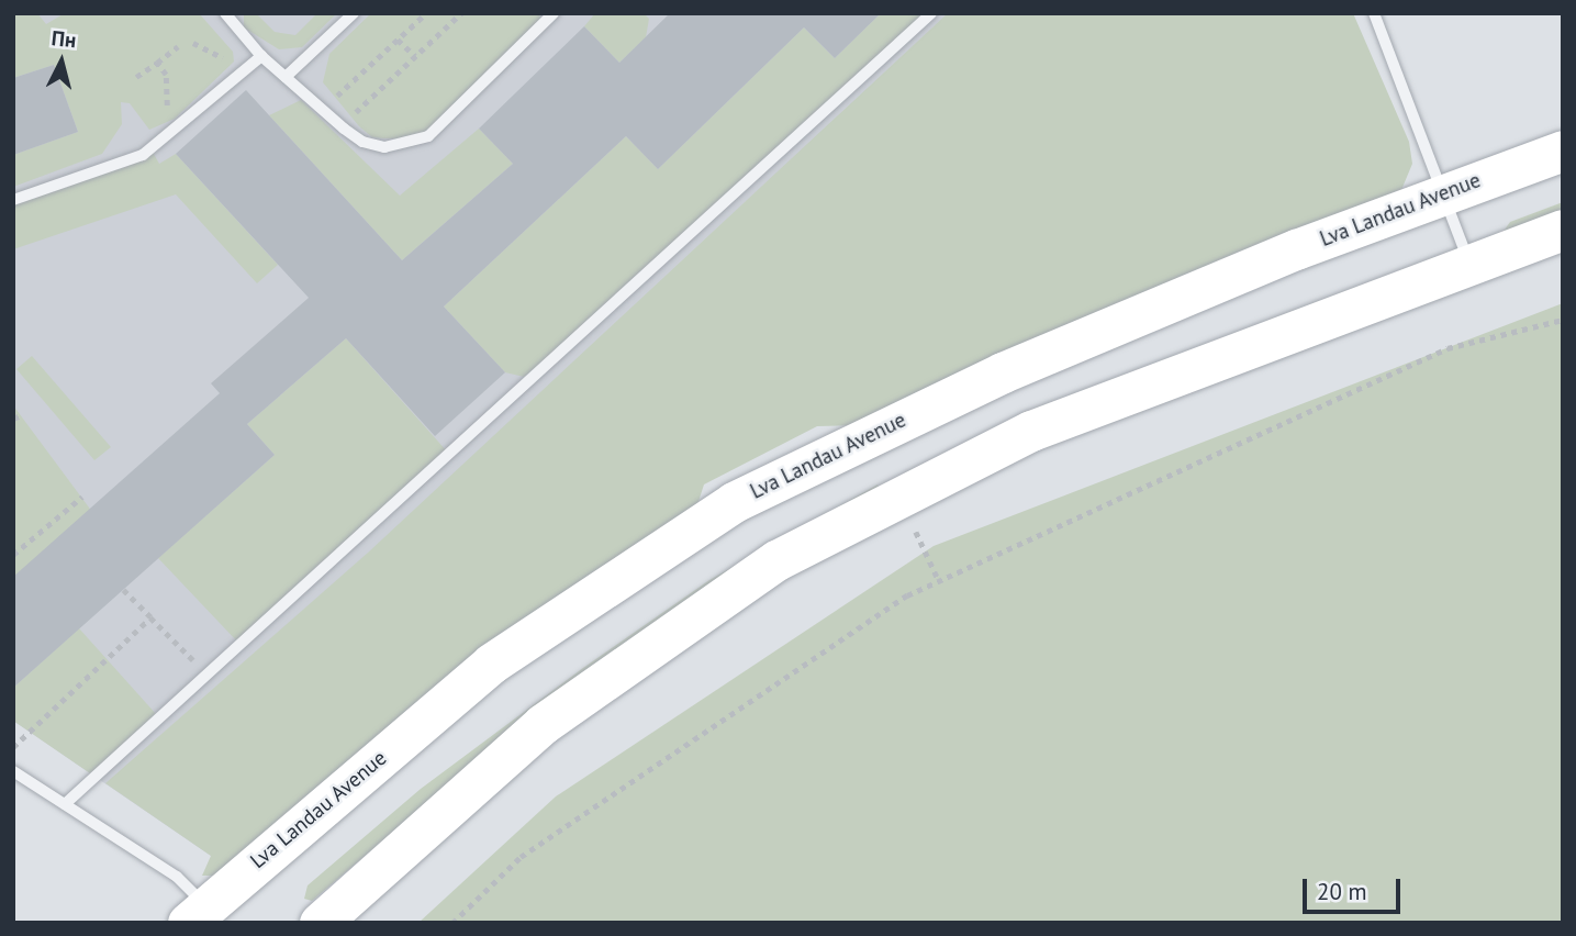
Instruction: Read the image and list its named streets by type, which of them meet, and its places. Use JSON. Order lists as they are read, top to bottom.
{
  "streets": {
    "main road": ["Lva Landau Avenue"]
  },
  "scale_bar": "20 m",
  "north": "top"
}
